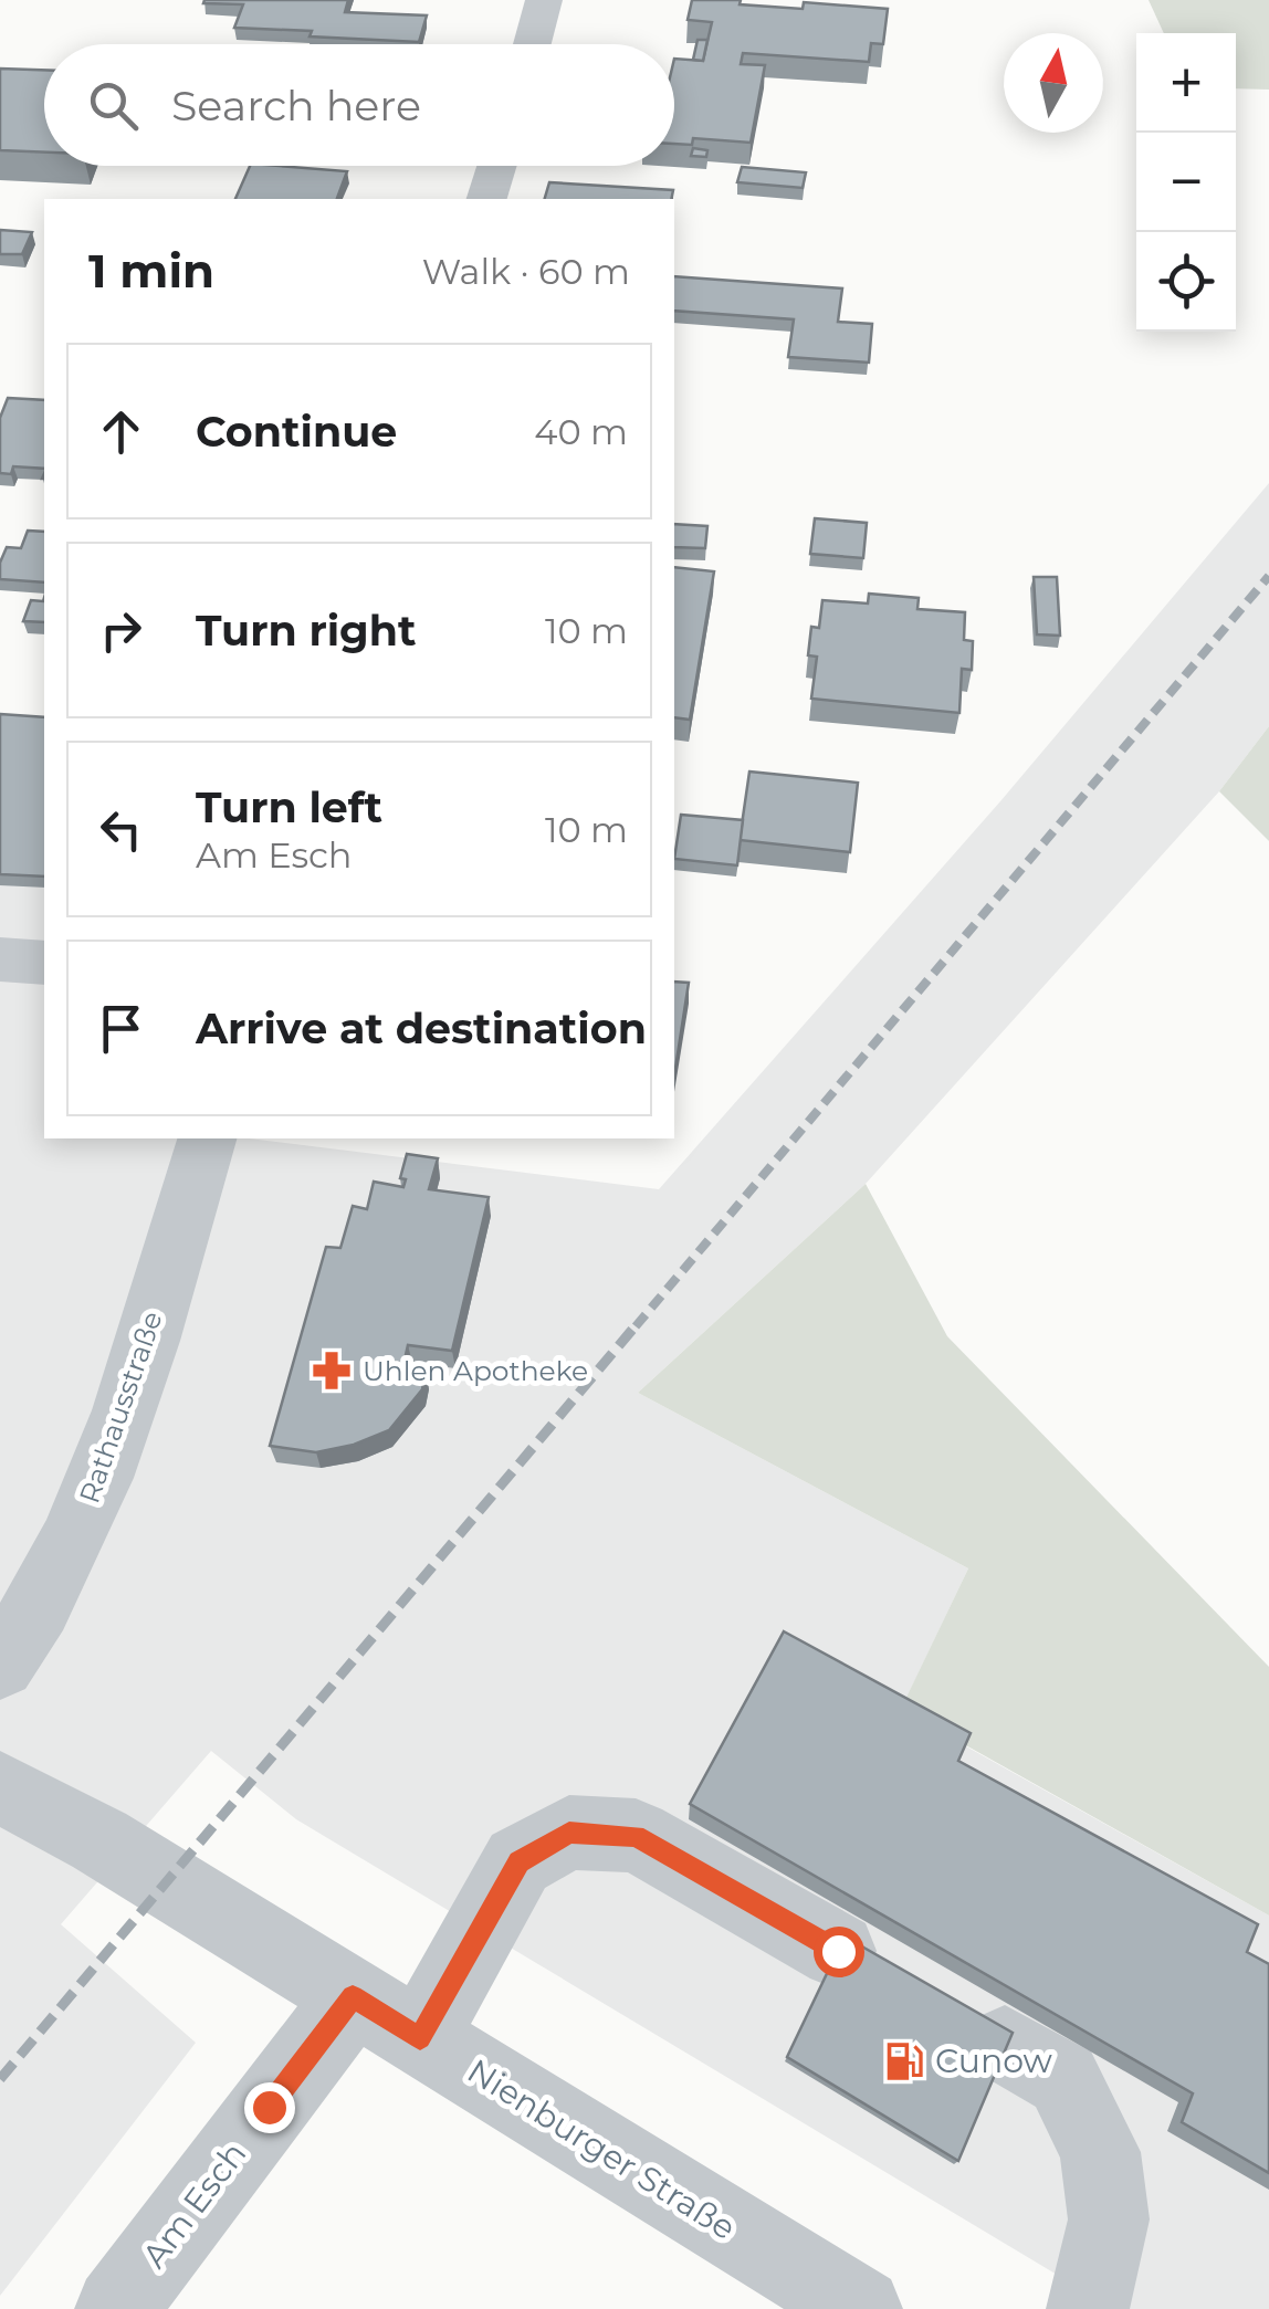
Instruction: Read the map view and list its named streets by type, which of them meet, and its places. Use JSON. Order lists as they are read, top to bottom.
{
  "streets": {
    "street": ["Rathausstraße", "Nienburger Straße", "Am Esch"]
  },
  "crossings": [
    ["Nienburger Straße", "Am Esch"]
  ],
  "places": {
    "pharmacy": ["Uhlen Apotheke"],
    "fuel station": ["Cunow"]
  },
  "north": "top",
  "page": {
    "map_buttons": ["+", "−"],
    "search": "Search here",
    "heading": ["1 min", "Walk · 60 m"],
    "list": [
      ["Continue", "40 m"],
      ["Turn right", "10 m"],
      ["Turn left", "Am Esch", "10 m"],
      "Arrive at destination"
    ]
  }
}
